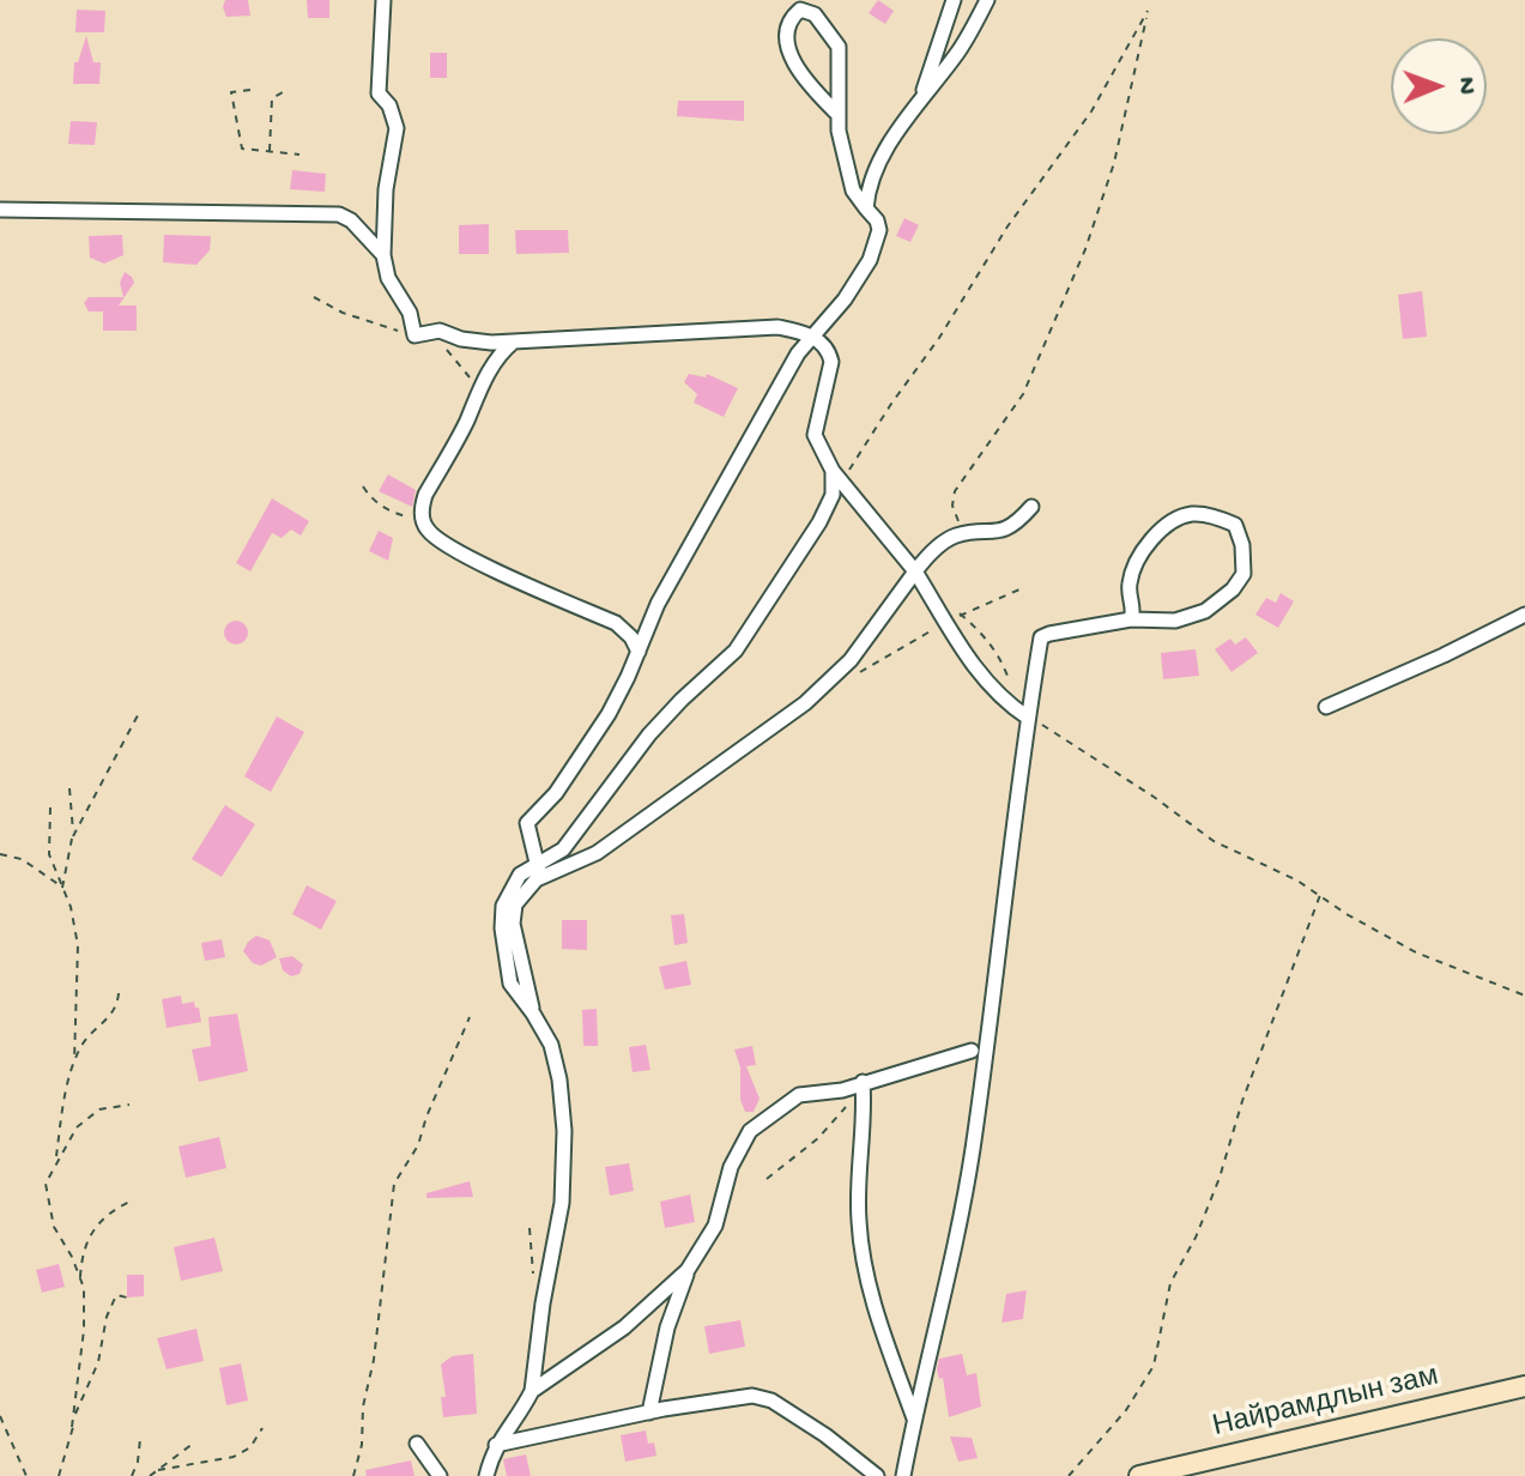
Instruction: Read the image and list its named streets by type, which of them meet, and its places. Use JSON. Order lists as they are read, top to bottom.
{
  "streets": {
    "main road": ["Найрамдлын зам"]
  },
  "north": "right"
}
